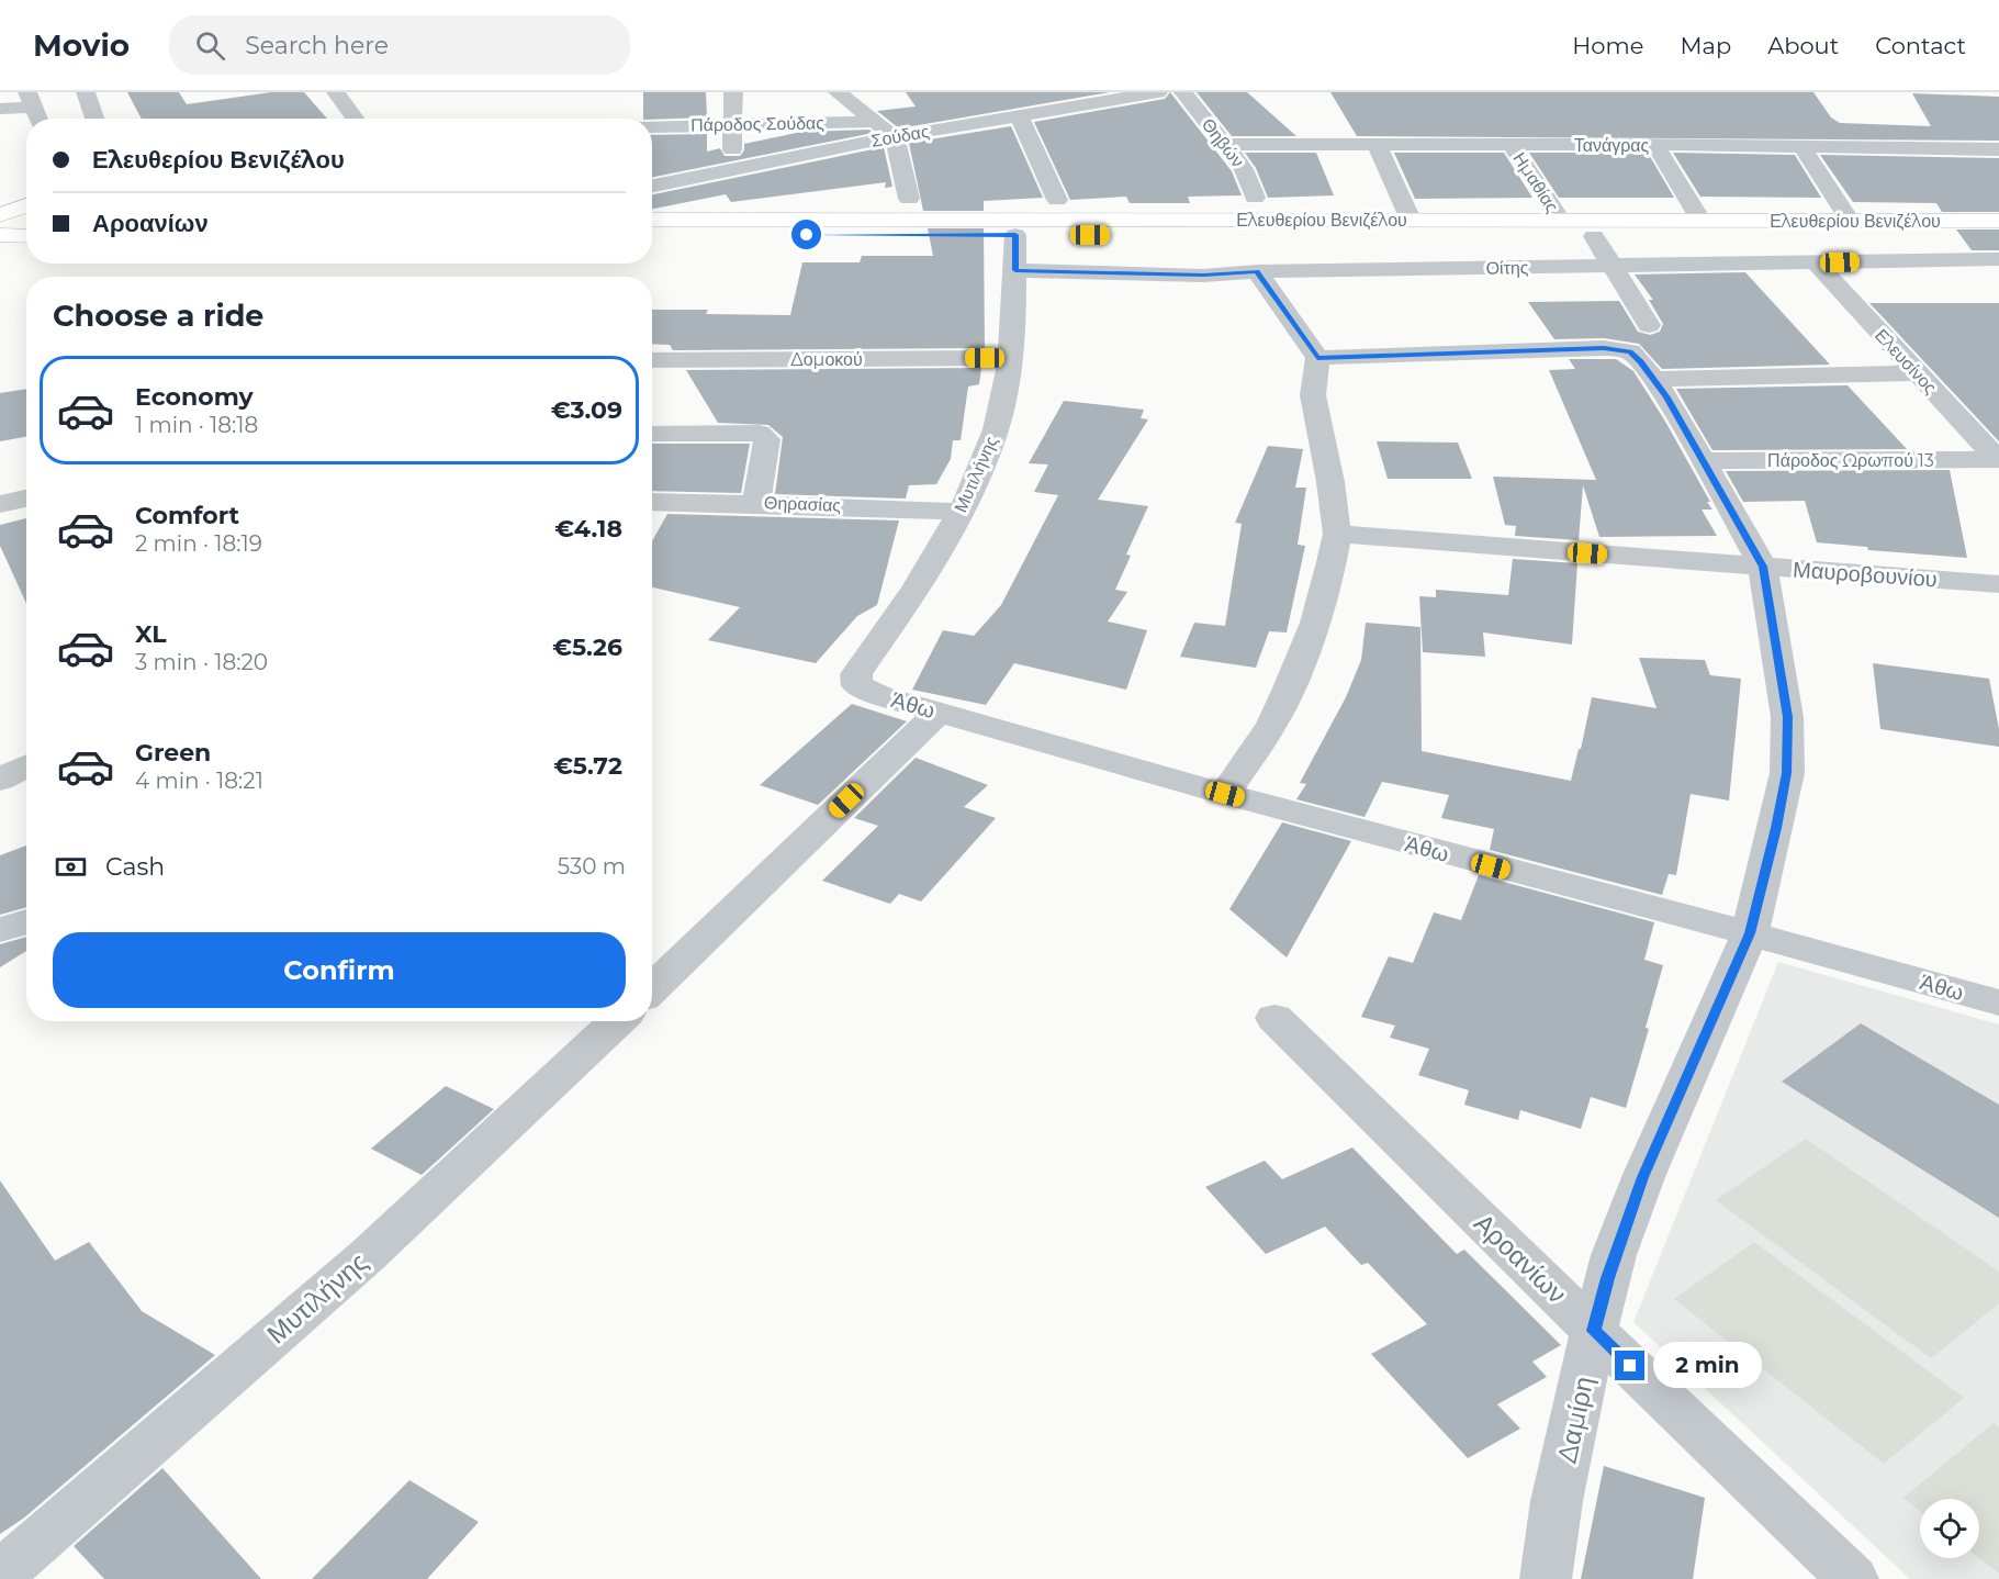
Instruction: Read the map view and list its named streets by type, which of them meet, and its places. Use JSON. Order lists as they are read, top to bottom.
{
  "streets": {
    "main road": ["Ελευθερίου Βενιζέλου"],
    "street": [
      "Πάροδος Σούδας",
      "Σούδας",
      "Θηβών",
      "Τανάγρας",
      "Ημαθίας",
      "Οίτης",
      "Δομοκού",
      "Ελευσίνος",
      "Πάροδος Ωρωπού 13",
      "Μυτιλήνης",
      "Θηρασίας",
      "Μαυροβουνίου",
      "Άθω",
      "Αροανίων",
      "Δαμίρη"
    ]
  },
  "crossings": [
    ["Θηβών", "Τανάγρας"],
    ["Τανάγρας", "Ημαθίας"],
    ["Ημαθίας", "Ελευθερίου Βενιζέλου"],
    ["Ελευθερίου Βενιζέλου", "Μυτιλήνης"],
    ["Οίτης", "Ελευσίνος"],
    ["Οίτης", "Μυτιλήνης"],
    ["Δομοκού", "Μυτιλήνης"],
    ["Ελευσίνος", "Πάροδος Ωρωπού 13"],
    ["Μυτιλήνης", "Θηρασίας"],
    ["Μυτιλήνης", "Άθω"],
    ["Μαυροβουνίου", "Δαμίρη"],
    ["Άθω", "Δαμίρη"],
    ["Αροανίων", "Δαμίρη"]
  ],
  "page": {
    "header": "Movio",
    "search": "Search here",
    "nav": [
      "Home",
      "Map",
      "About",
      "Contact"
    ],
    "banner": ["Ελευθερίου Βενιζέλου", "Αροανίων"],
    "heading": "Choose a ride",
    "list": [
      {
        "name": "Economy",
        "note": "1 min · 18:18",
        "value": "€3.09"
      },
      {
        "name": "Comfort",
        "note": "2 min · 18:19",
        "value": "€4.18"
      },
      {
        "name": "XL",
        "note": "3 min · 18:20",
        "value": "€5.26"
      },
      {
        "name": "Green",
        "note": "4 min · 18:21",
        "value": "€5.72"
      }
    ],
    "pay": ["Cash", "530 m"],
    "buttons": "Confirm",
    "bubble": "2 min"
  }
}
